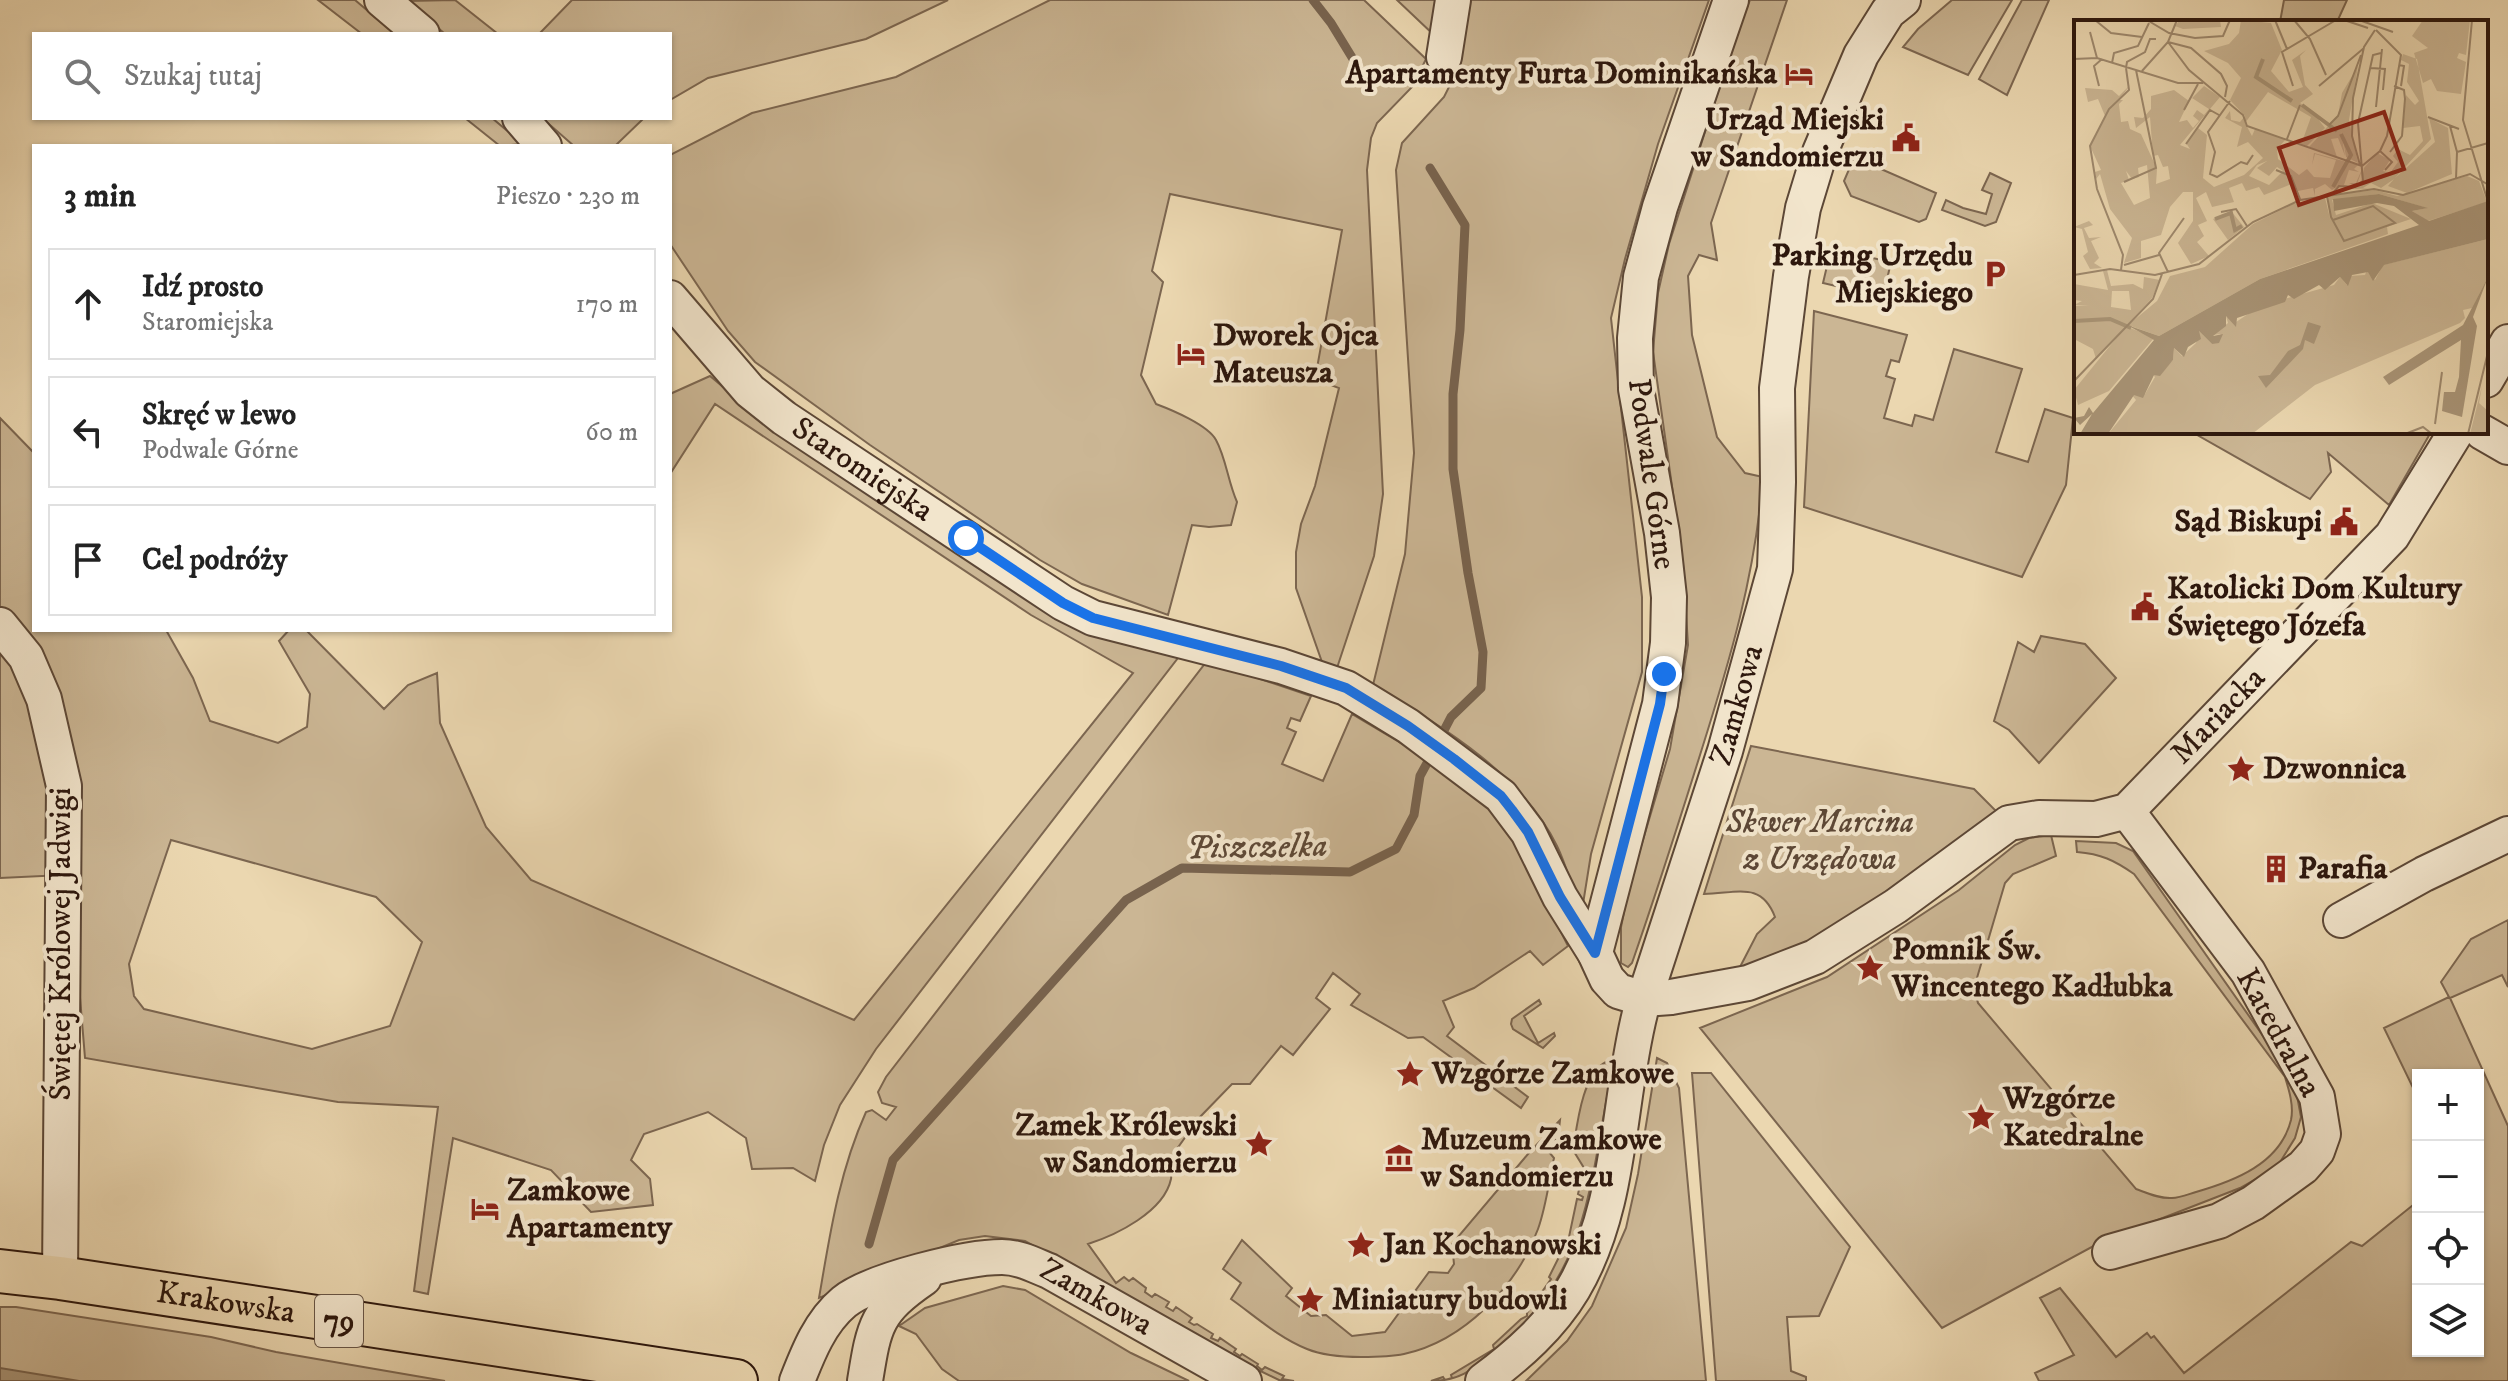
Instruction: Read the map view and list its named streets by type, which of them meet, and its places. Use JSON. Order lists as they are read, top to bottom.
{
  "streets": {
    "main road": ["Krakowska", "79"],
    "street": [
      "Staromiejska",
      "Podwale Górne",
      "Zamkowa",
      "Mariacka",
      "Świętej Królowej Jadwigi",
      "Katedralna"
    ]
  },
  "crossings": [
    ["Staromiejska", "Podwale Górne"],
    ["Staromiejska", "Zamkowa"],
    ["Mariacka", "Katedralna"],
    ["Świętej Królowej Jadwigi", "Krakowska"]
  ],
  "water": ["Piszczelka"],
  "parks": ["Skwer Marcina z Urzędowa"],
  "places": {
    "hotel": ["Apartamenty Furta Dominikańska", "Dworek Ojca Mateusza", "Zamkowe Apartamenty"],
    "public building": ["Urząd Miejski w Sandomierzu", "Sąd Biskupi", "Katolicki Dom Kultury Świętego Józefa"],
    "parking": ["Parking Urzędu Miejskiego"],
    "place": [
      "Dzwonnica",
      "Pomnik Św. Wincentego Kadłubka",
      "Wzgórze Zamkowe",
      "Wzgórze Katedralne",
      "Zamek Królewski w Sandomierzu",
      "Jan Kochanowski",
      "Miniatury budowli"
    ],
    "building": ["Parafia"],
    "museum": ["Muzeum Zamkowe w Sandomierzu"]
  },
  "page": {
    "search": "Szukaj tutaj",
    "heading": ["3 min", "Pieszo · 230 m"],
    "list": [
      ["Idź prosto", "Staromiejska", "170 m"],
      ["Skręć w lewo", "Podwale Górne", "60 m"],
      "Cel podróży"
    ],
    "map_buttons": ["+", "−"]
  }
}
